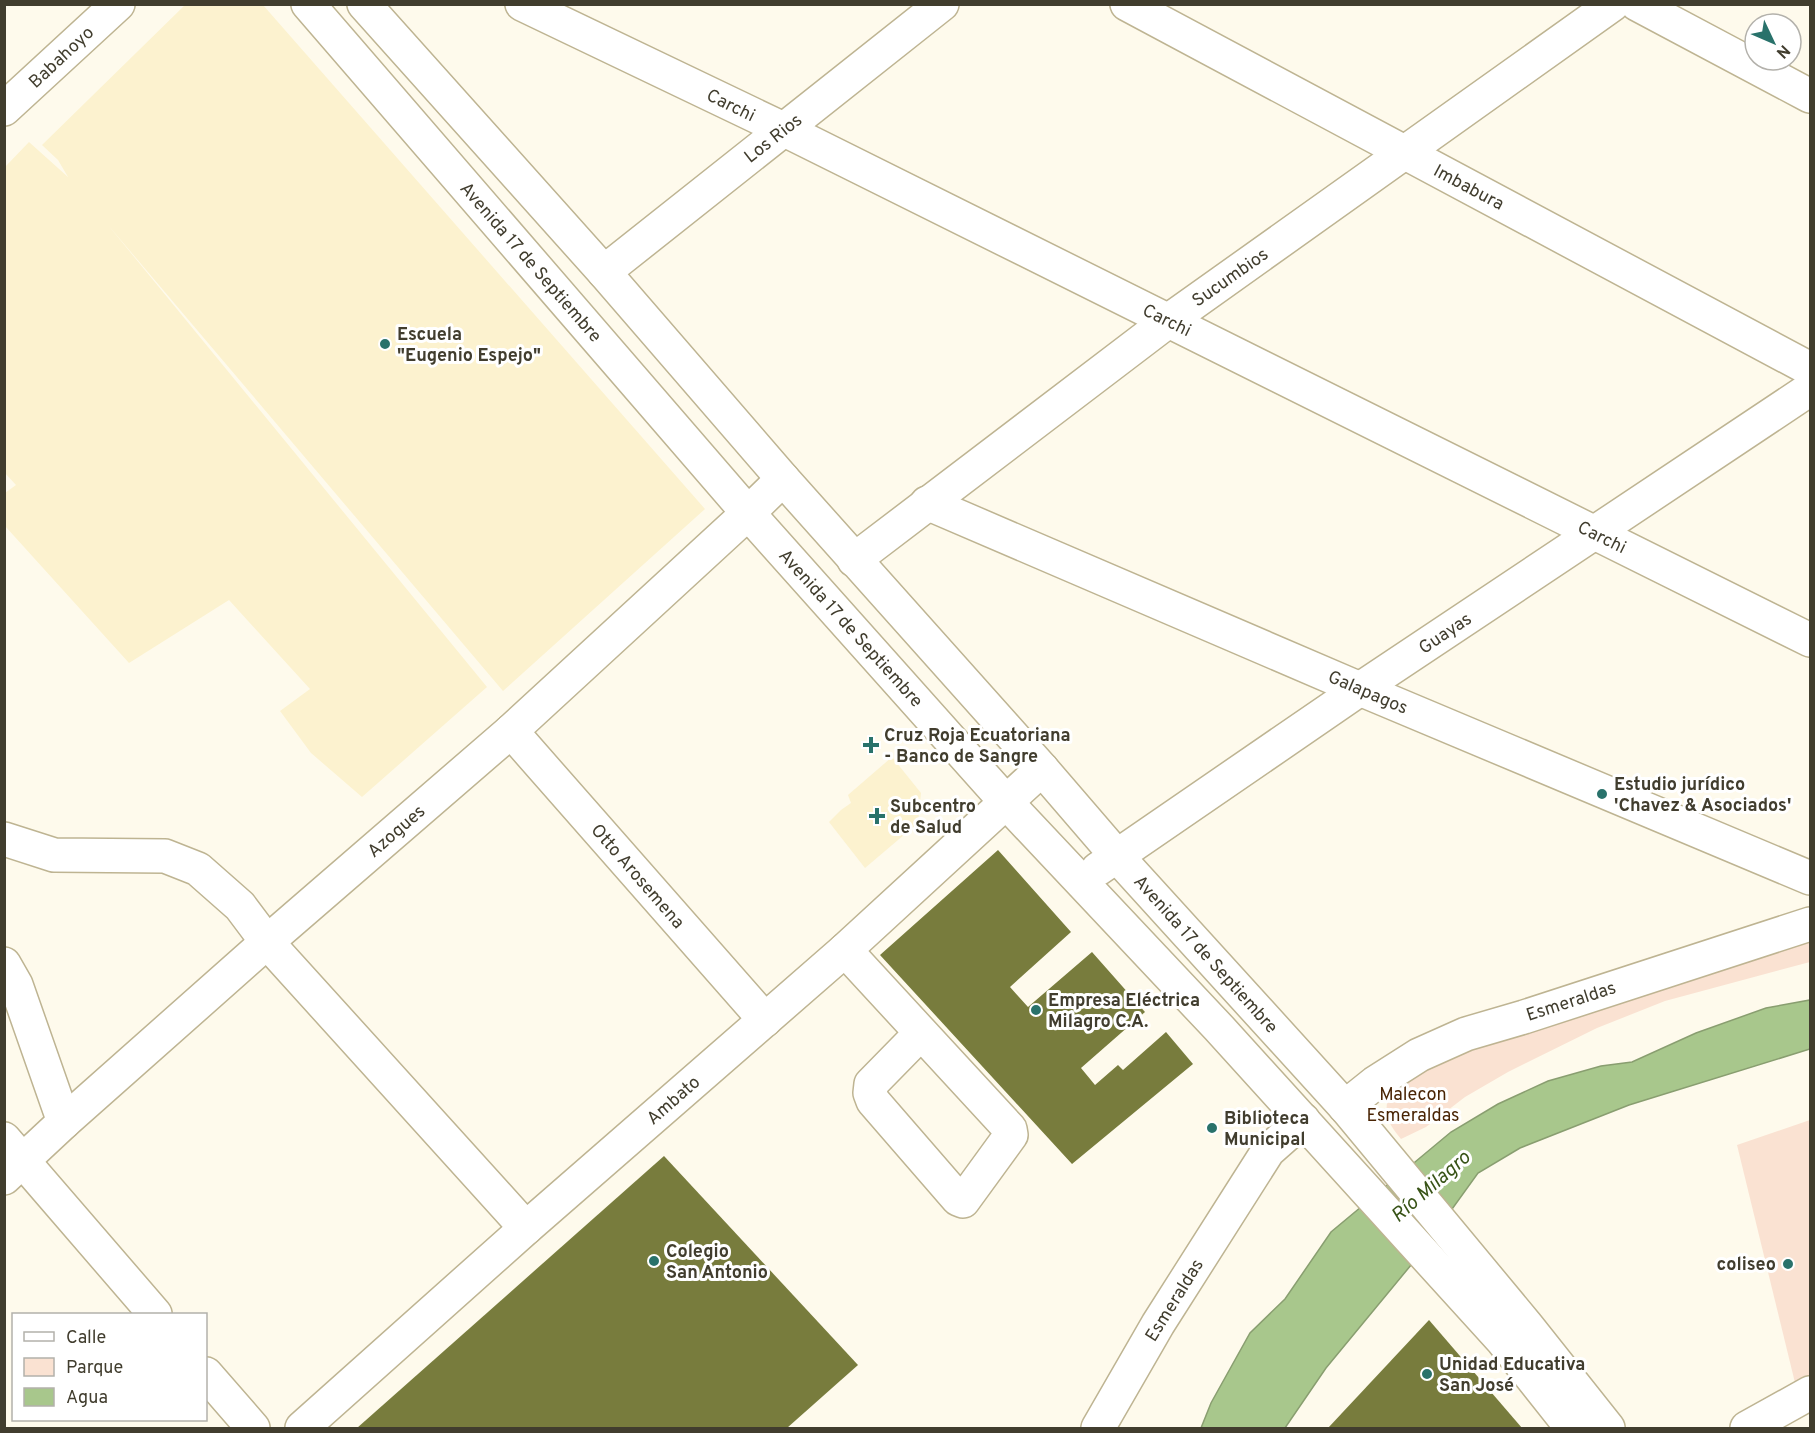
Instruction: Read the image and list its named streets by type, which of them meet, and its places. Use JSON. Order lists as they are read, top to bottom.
{
  "streets": {
    "street": [
      "Babahoyo",
      "Carchi",
      "Los Rios",
      "Imbabura",
      "Avenida 17 de Septiembre",
      "Sucumbios",
      "Guayas",
      "Galapagos",
      "Azogues",
      "Otto Arosemena",
      "Esmeraldas",
      "Ambato"
    ]
  },
  "crossings": [
    ["Carchi", "Los Rios"],
    ["Carchi", "Sucumbios"],
    ["Carchi", "Guayas"],
    ["Los Rios", "Avenida 17 de Septiembre"],
    ["Imbabura", "Sucumbios"],
    ["Avenida 17 de Septiembre", "Sucumbios"],
    ["Avenida 17 de Septiembre", "Guayas"],
    ["Avenida 17 de Septiembre", "Azogues"],
    ["Avenida 17 de Septiembre", "Esmeraldas"],
    ["Avenida 17 de Septiembre", "Ambato"],
    ["Sucumbios", "Galapagos"],
    ["Guayas", "Galapagos"],
    ["Azogues", "Otto Arosemena"],
    ["Otto Arosemena", "Ambato"]
  ],
  "water": ["Río Milagro"],
  "parks": ["Malecon Esmeraldas"],
  "places": {
    "other": [
      "Escuela \"Eugenio Espejo\"",
      "Estudio jurídico 'Chavez & Asociados'",
      "Empresa Eléctrica Milagro C.A.",
      "Biblioteca Municipal",
      "Colegio San Antonio",
      "coliseo",
      "Unidad Educativa San José"
    ],
    "health": ["Cruz Roja Ecuatoriana - Banco de Sangre", "Subcentro de Salud"]
  },
  "legend": ["Calle", "Parque", "Agua"],
  "north": "bottom right"
}
